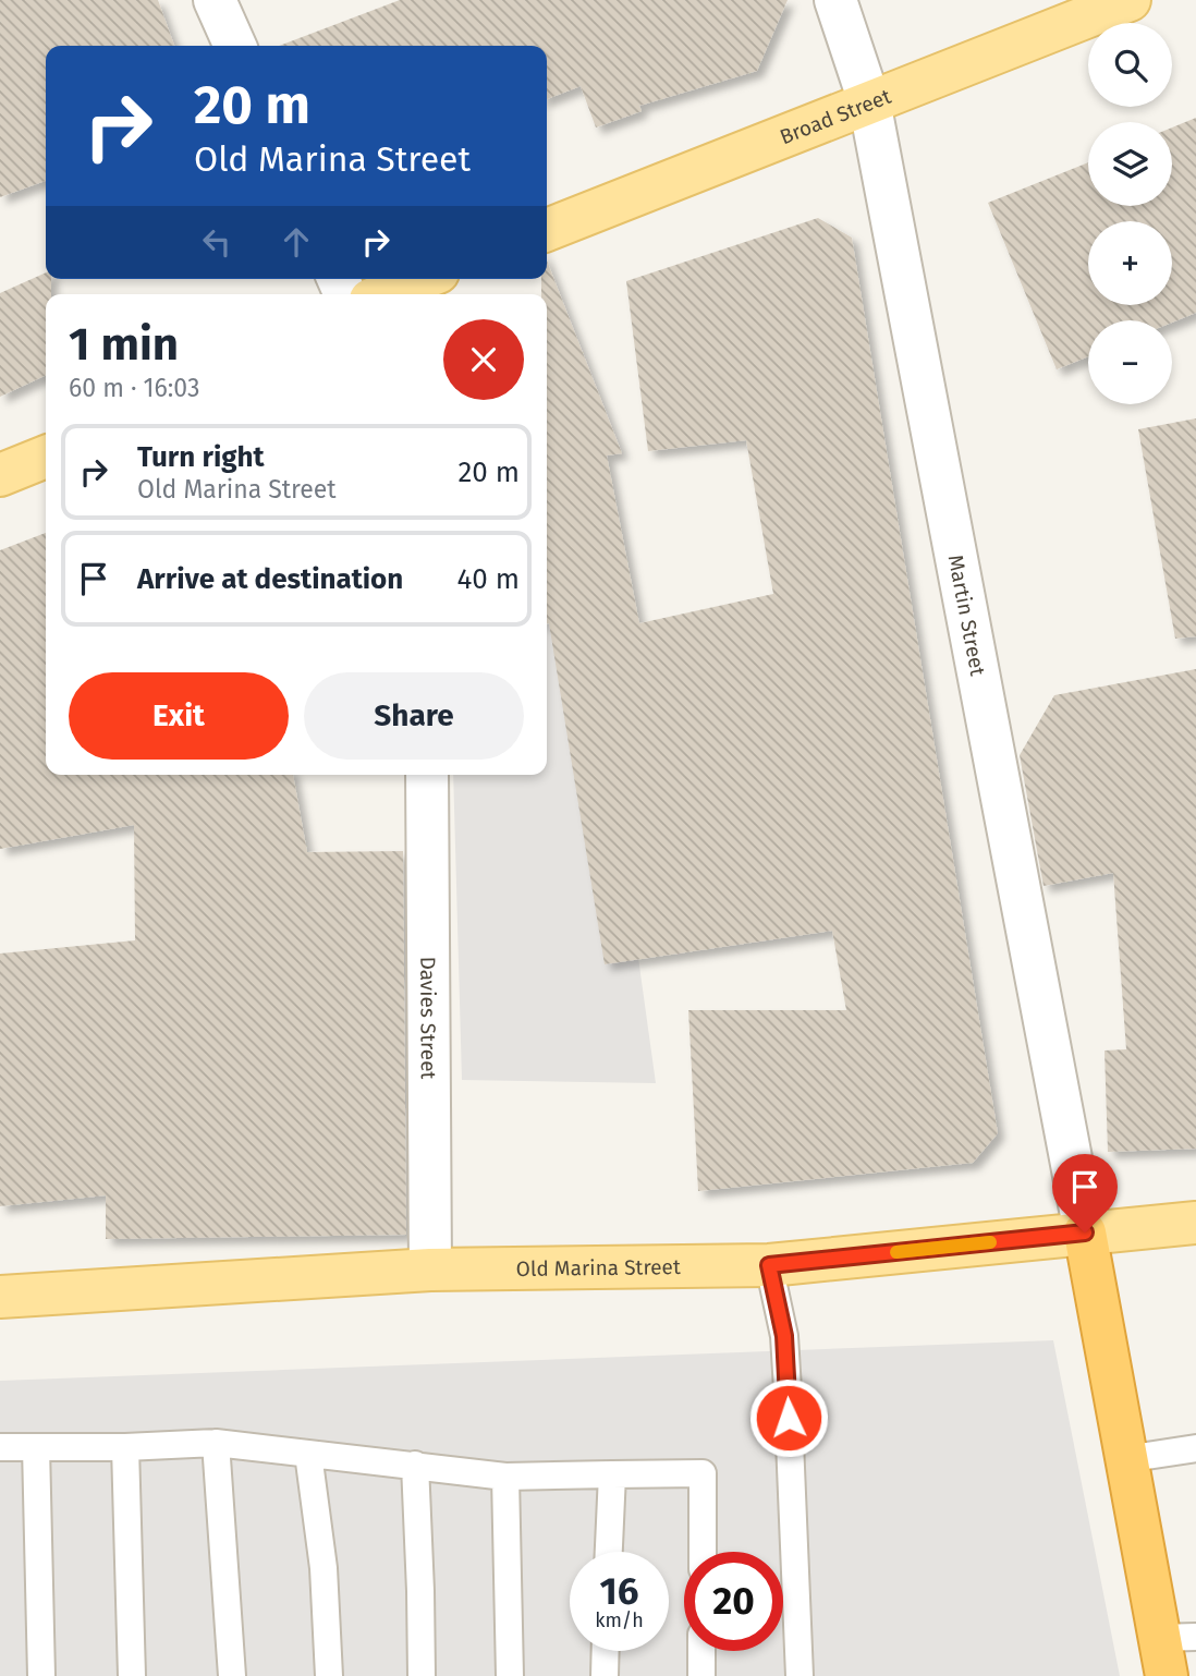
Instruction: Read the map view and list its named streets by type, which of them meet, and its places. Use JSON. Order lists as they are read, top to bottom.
{
  "streets": {
    "main road": ["Broad Street", "Old Marina Street"],
    "street": ["Martin Street", "Davies Street"]
  },
  "crossings": [
    ["Broad Street", "Martin Street"],
    ["Martin Street", "Old Marina Street"],
    ["Davies Street", "Old Marina Street"]
  ],
  "page": {
    "map_buttons": ["+", "−"],
    "turn": ["20 m", "Old Marina Street"],
    "heading": ["1 min", "60 m · 16:03"],
    "list": [
      {
        "name": "Turn right",
        "note": "Old Marina Street",
        "value": "20 m"
      },
      {
        "name": "Arrive at destination",
        "value": "40 m"
      }
    ],
    "buttons": ["Exit", "Share"],
    "speed": "16 km/h",
    "limit": "20"
  }
}
